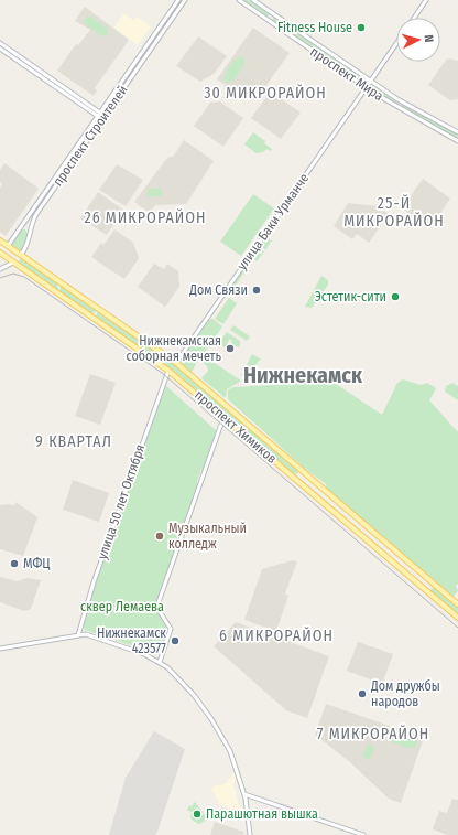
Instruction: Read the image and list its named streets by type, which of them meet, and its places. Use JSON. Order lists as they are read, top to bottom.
{
  "streets": {
    "main road": [
      "проспект Мира",
      "проспект Строителей",
      "улица Баки Урманче",
      "проспект Химиков",
      "улица 50 лет Октября"
    ]
  },
  "crossings": [
    ["проспект Мира", "улица Баки Урманче"],
    ["проспект Строителей", "проспект Химиков"],
    ["улица Баки Урманче", "проспект Химиков"],
    ["проспект Химиков", "улица 50 лет Октября"]
  ],
  "districts": [
    "30 МИКРОРАЙОН",
    "25-Й МИКРОРАЙОН",
    "26 МИКРОРАЙОН",
    "Нижнекамск",
    "9 КВАРТАЛ",
    "6 МИКРОРАЙОН",
    "7 МИКРОРАЙОН"
  ],
  "parks": ["сквер Лемаева"],
  "places": [
    "Fitness House",
    "Дом Связи",
    "Эстетик-сити",
    "Нижнекамская соборная мечеть",
    "Музыкальный колледж",
    "МФЦ",
    "Нижнекамск 423577",
    "Дом дружбы народов",
    "Парашютная вышка"
  ],
  "north": "right"
}
